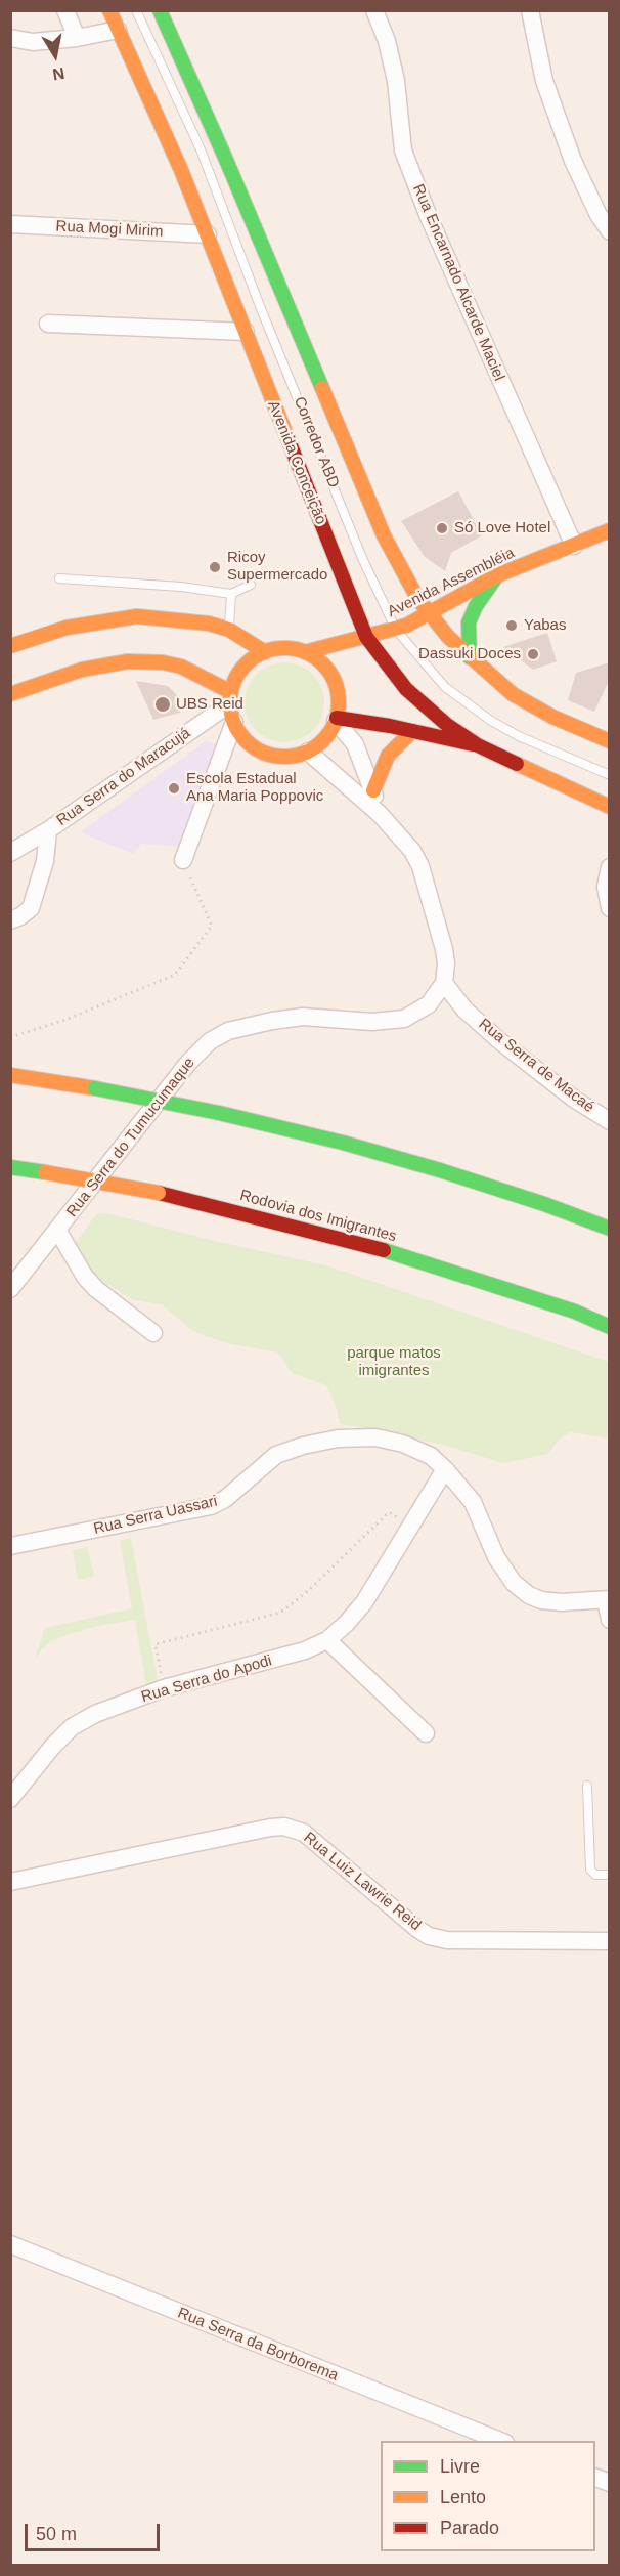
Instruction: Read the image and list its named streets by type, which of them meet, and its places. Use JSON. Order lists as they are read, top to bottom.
{
  "streets": {
    "main road": ["Avenida Conceição", "Avenida Assembléia", "Rodovia dos Imigrantes"],
    "street": [
      "Rua Mogi Mirim",
      "Rua Encarnado Alcarde Maciel",
      "Rua Serra do Maracujá",
      "Rua Serra de Macaé",
      "Rua Serra do Tumucumaque",
      "Rua Serra Uassari",
      "Rua Serra do Apodi",
      "Rua Luiz Lawrie Reid",
      "Rua Serra da Borborema"
    ],
    "lane": ["Corredor ABD"]
  },
  "crossings": [
    ["Rua Mogi Mirim", "Avenida Conceição"],
    ["Rua Encarnado Alcarde Maciel", "Avenida Assembléia"],
    ["Corredor ABD", "Avenida Assembléia"],
    ["Avenida Conceição", "Avenida Assembléia"],
    ["Avenida Assembléia", "Rua Serra do Maracujá"],
    ["Rua Serra de Macaé", "Rua Serra do Tumucumaque"],
    ["Rua Serra Uassari", "Rua Serra do Apodi"]
  ],
  "parks": ["parque matos imigrantes"],
  "places": [
    "Só Love Hotel",
    "Ricoy Supermercado",
    "Yabas",
    "Dassuki Doces",
    "UBS Reid",
    "Escola Estadual Ana Maria Poppovic"
  ],
  "legend": ["Livre", "Lento", "Parado"],
  "scale_bar": "50 m",
  "north": "bottom"
}
